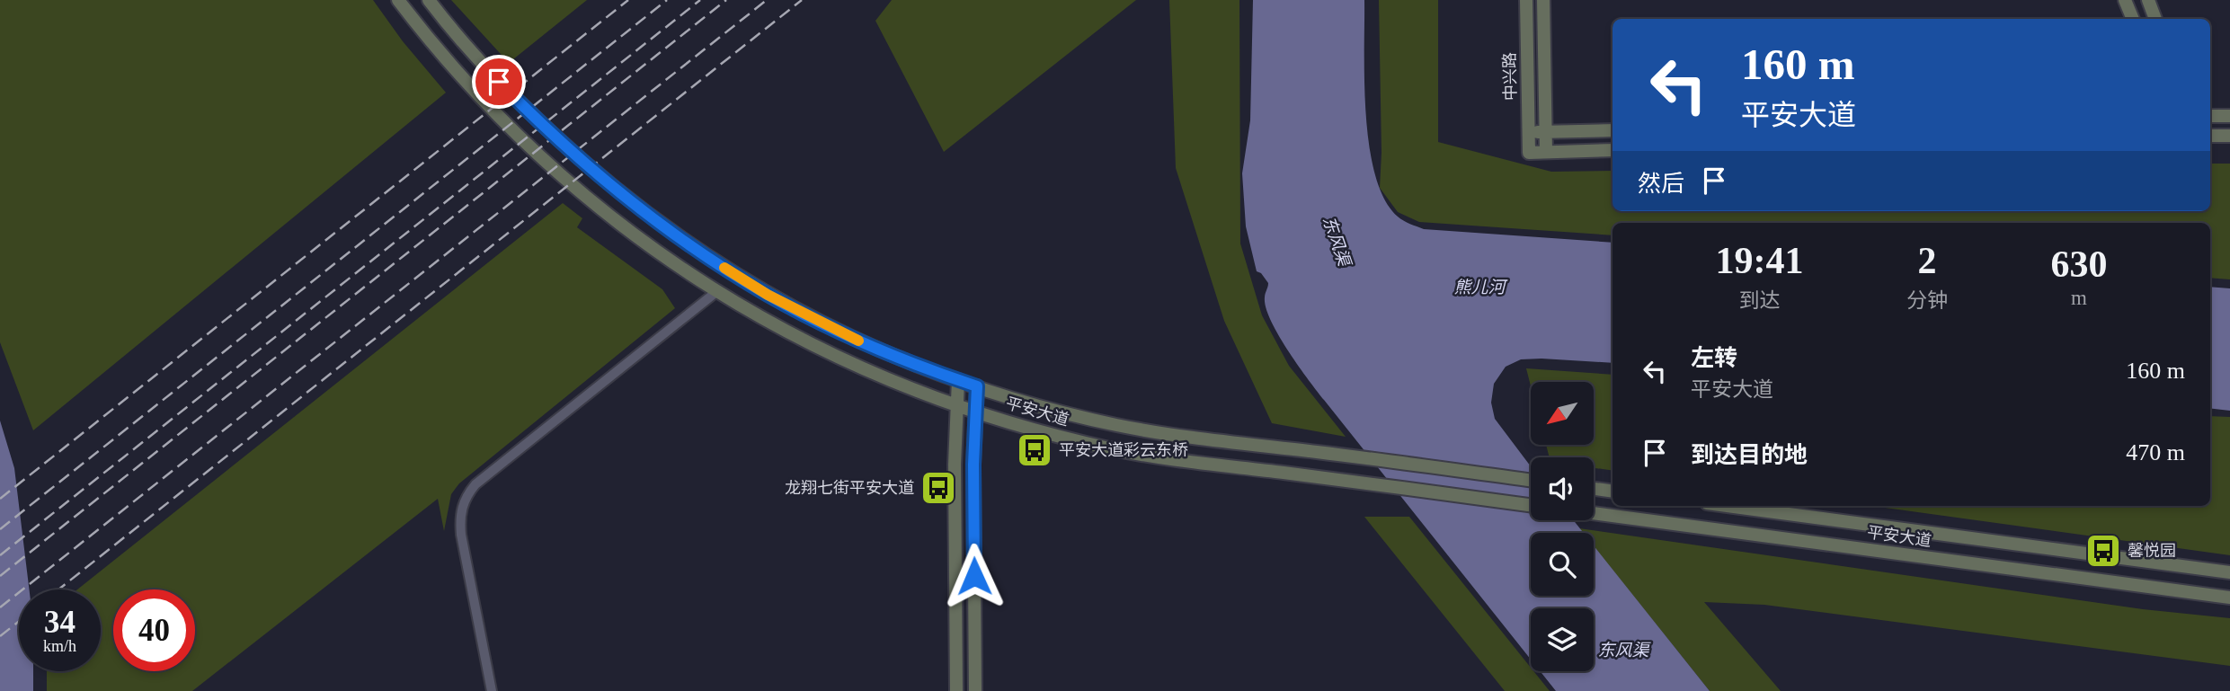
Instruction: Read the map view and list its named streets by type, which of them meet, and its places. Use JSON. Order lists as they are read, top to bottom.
{
  "streets": {
    "main road": ["中兴路", "平安大道"]
  },
  "water": ["东风渠", "熊儿河"],
  "places": {
    "bus stop": ["平安大道彩云东桥", "龙翔七街平安大道", "馨悦园"]
  },
  "north": "bottom left",
  "page": {
    "turn": ["160 m", "平安大道"],
    "then": "然后",
    "eta": [
      "19:41",
      "到达",
      "2",
      "分钟",
      "630",
      "m"
    ],
    "list": [
      {
        "name": "左转",
        "note": "平安大道",
        "value": "160 m"
      },
      {
        "name": "到达目的地",
        "value": "470 m"
      }
    ],
    "speed": "34 km/h",
    "limit": "40"
  }
}
